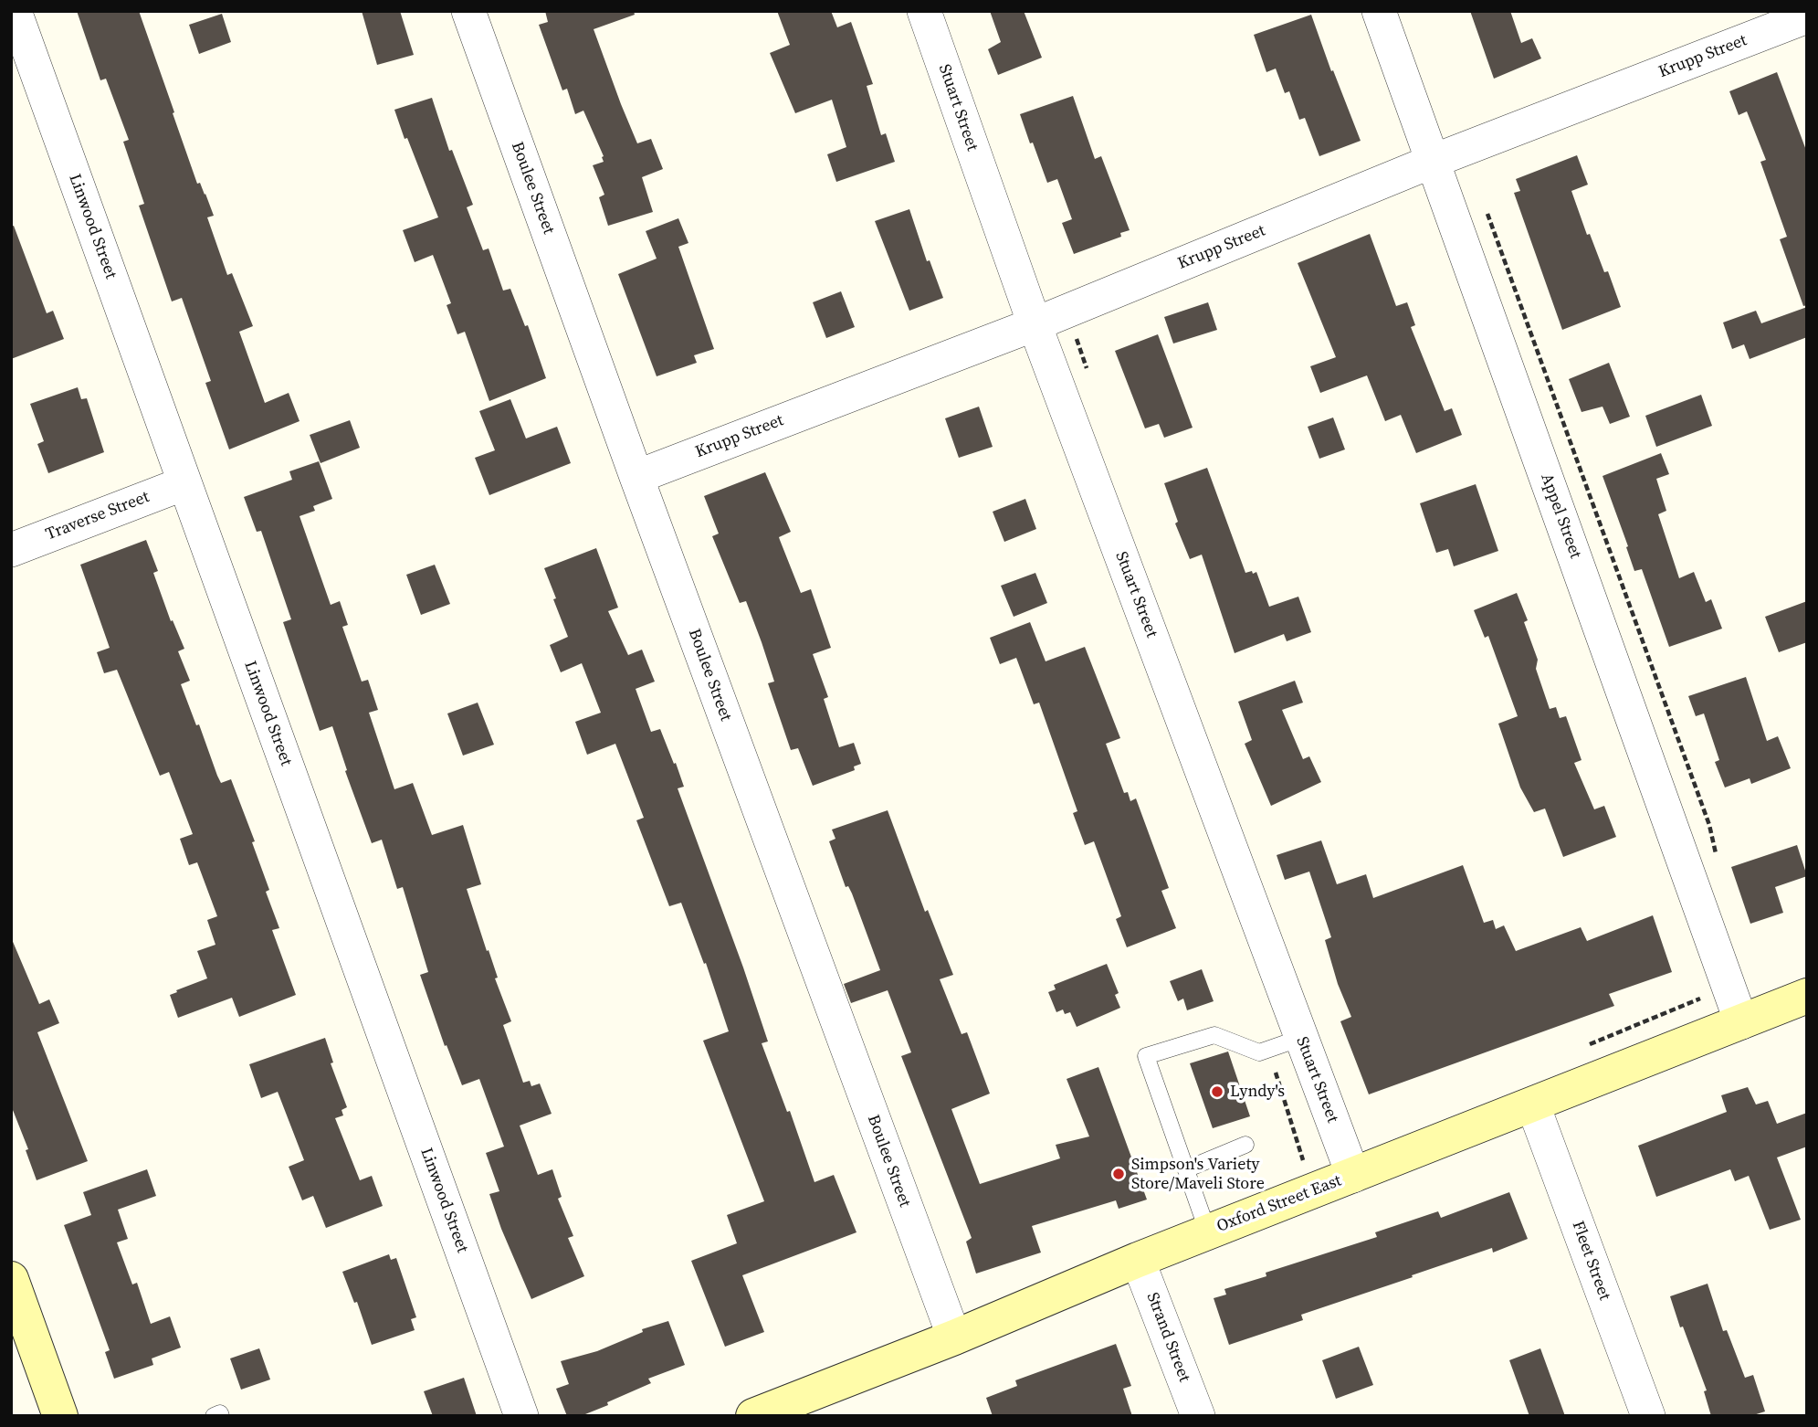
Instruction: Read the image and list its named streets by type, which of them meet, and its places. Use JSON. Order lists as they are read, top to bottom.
{
  "streets": {
    "main road": ["Oxford Street East"],
    "street": [
      "Krupp Street",
      "Stuart Street",
      "Boulee Street",
      "Linwood Street",
      "Traverse Street",
      "Appel Street",
      "Fleet Street",
      "Strand Street"
    ]
  },
  "crossings": [
    ["Krupp Street", "Stuart Street"],
    ["Krupp Street", "Boulee Street"],
    ["Krupp Street", "Appel Street"],
    ["Stuart Street", "Oxford Street East"],
    ["Boulee Street", "Oxford Street East"],
    ["Linwood Street", "Traverse Street"],
    ["Appel Street", "Oxford Street East"],
    ["Oxford Street East", "Fleet Street"],
    ["Oxford Street East", "Strand Street"]
  ],
  "places": ["Lyndy's", "Simpson's Variety Store/Maveli Store"]
}
